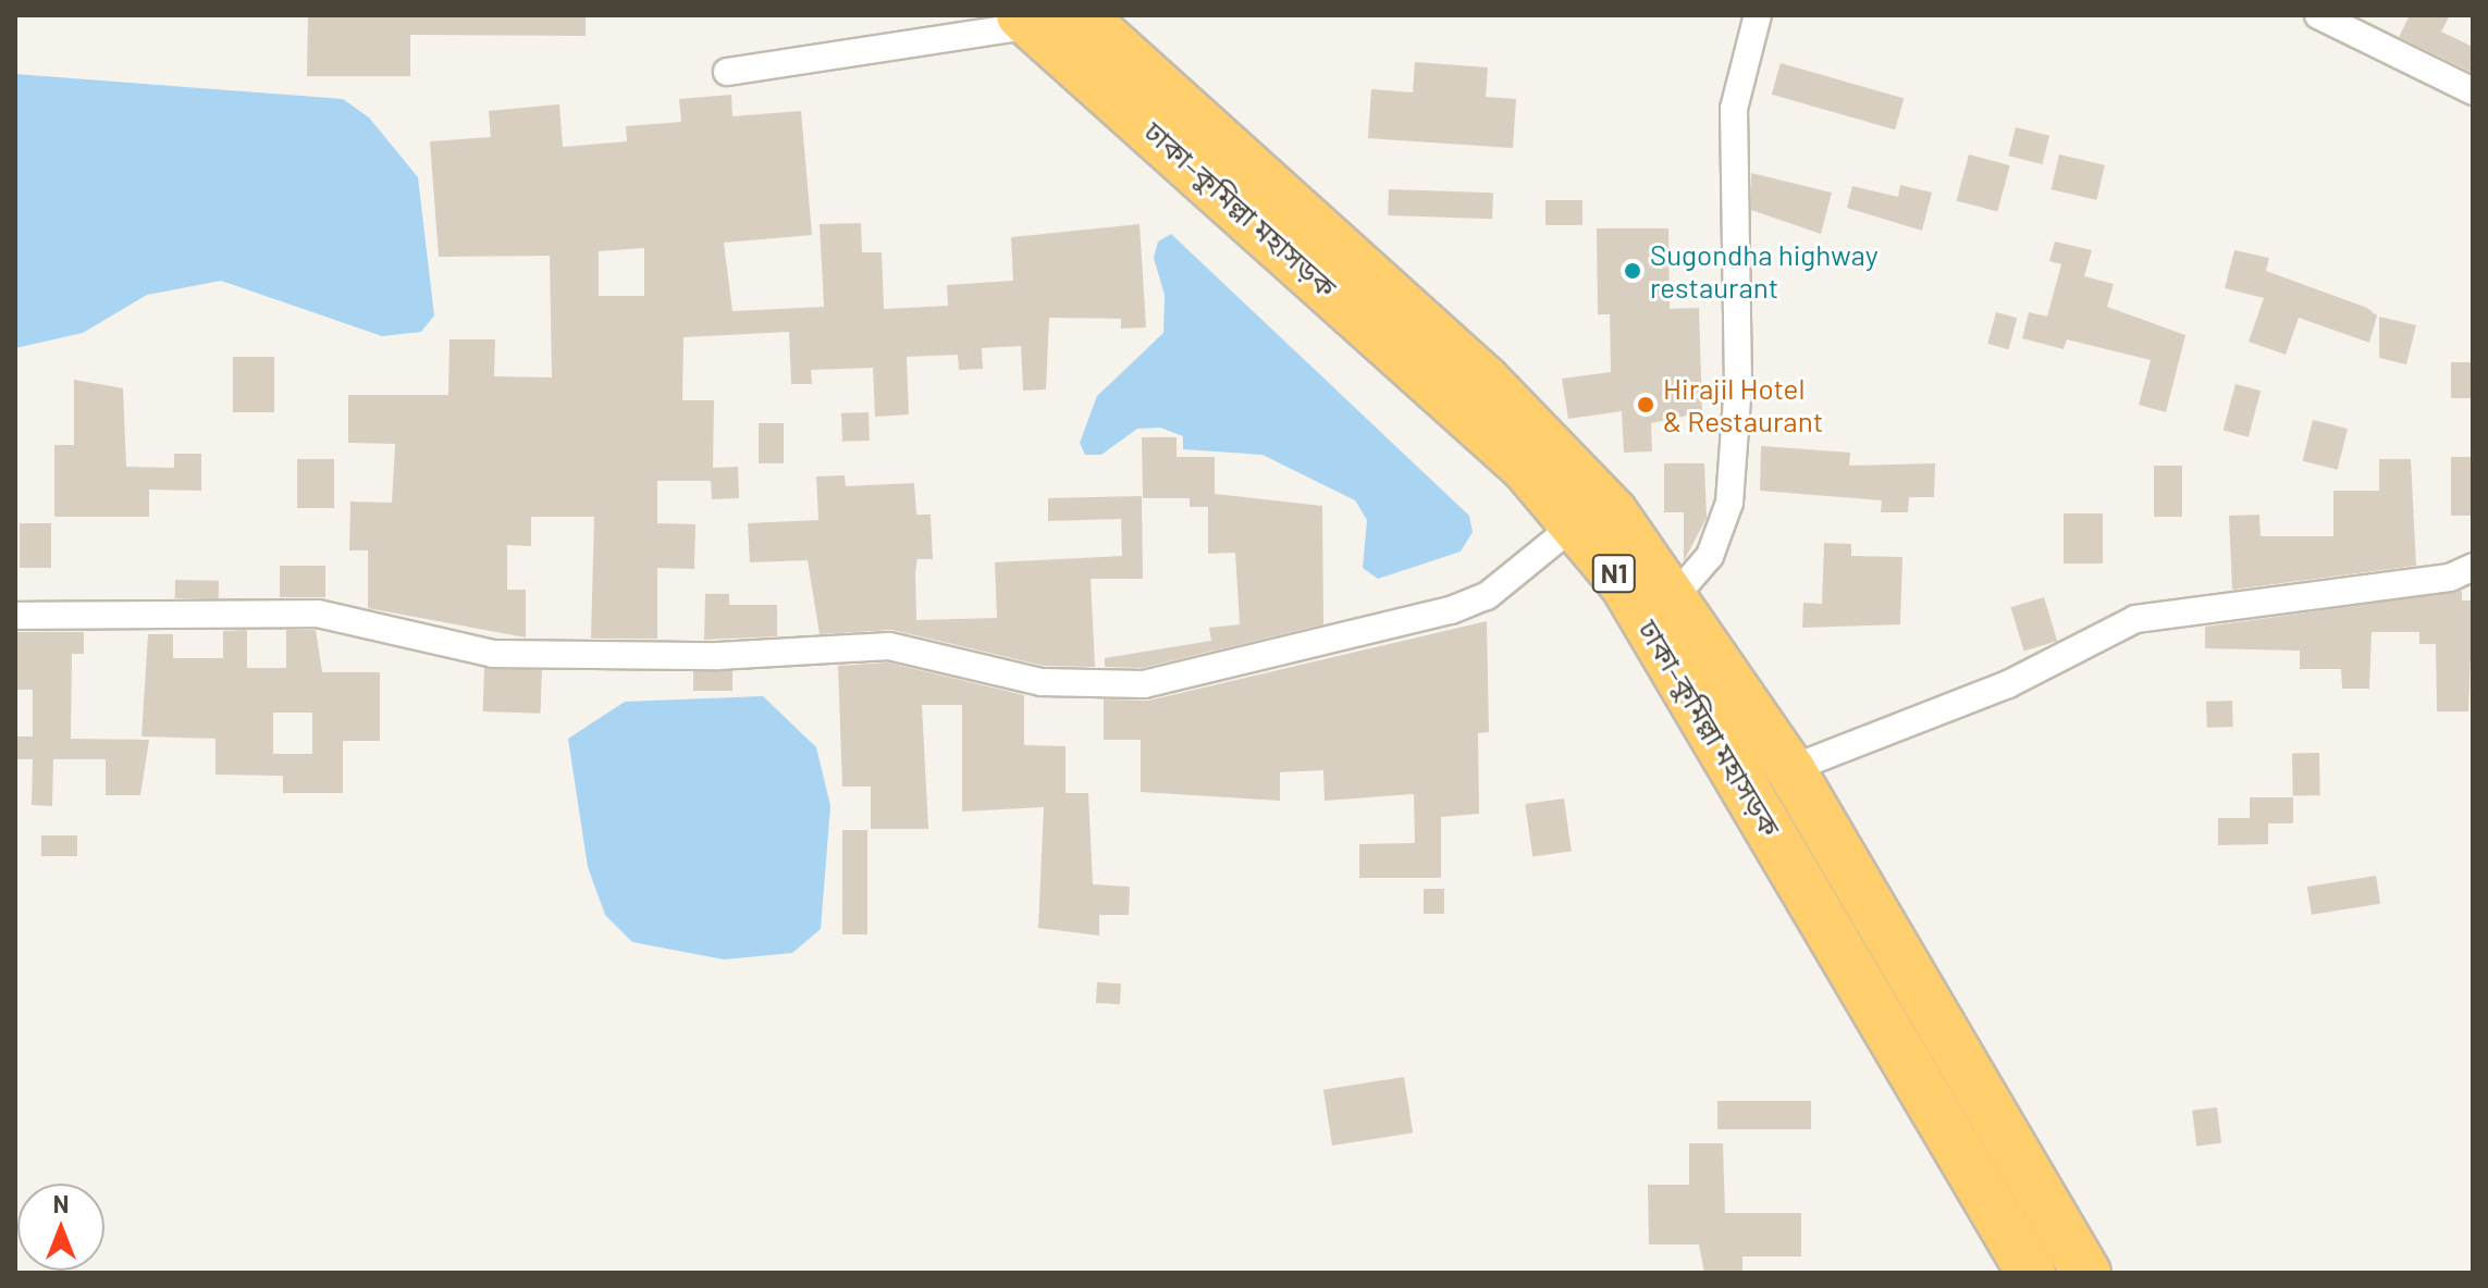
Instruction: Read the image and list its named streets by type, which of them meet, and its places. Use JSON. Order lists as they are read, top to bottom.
{
  "streets": {
    "highway": ["ঢাকা–কুমিল্লা মহাসড়ক", "N1"]
  },
  "places": ["Sugondha highway restaurant", "Hirajil Hotel & Restaurant"],
  "north": "top"
}
